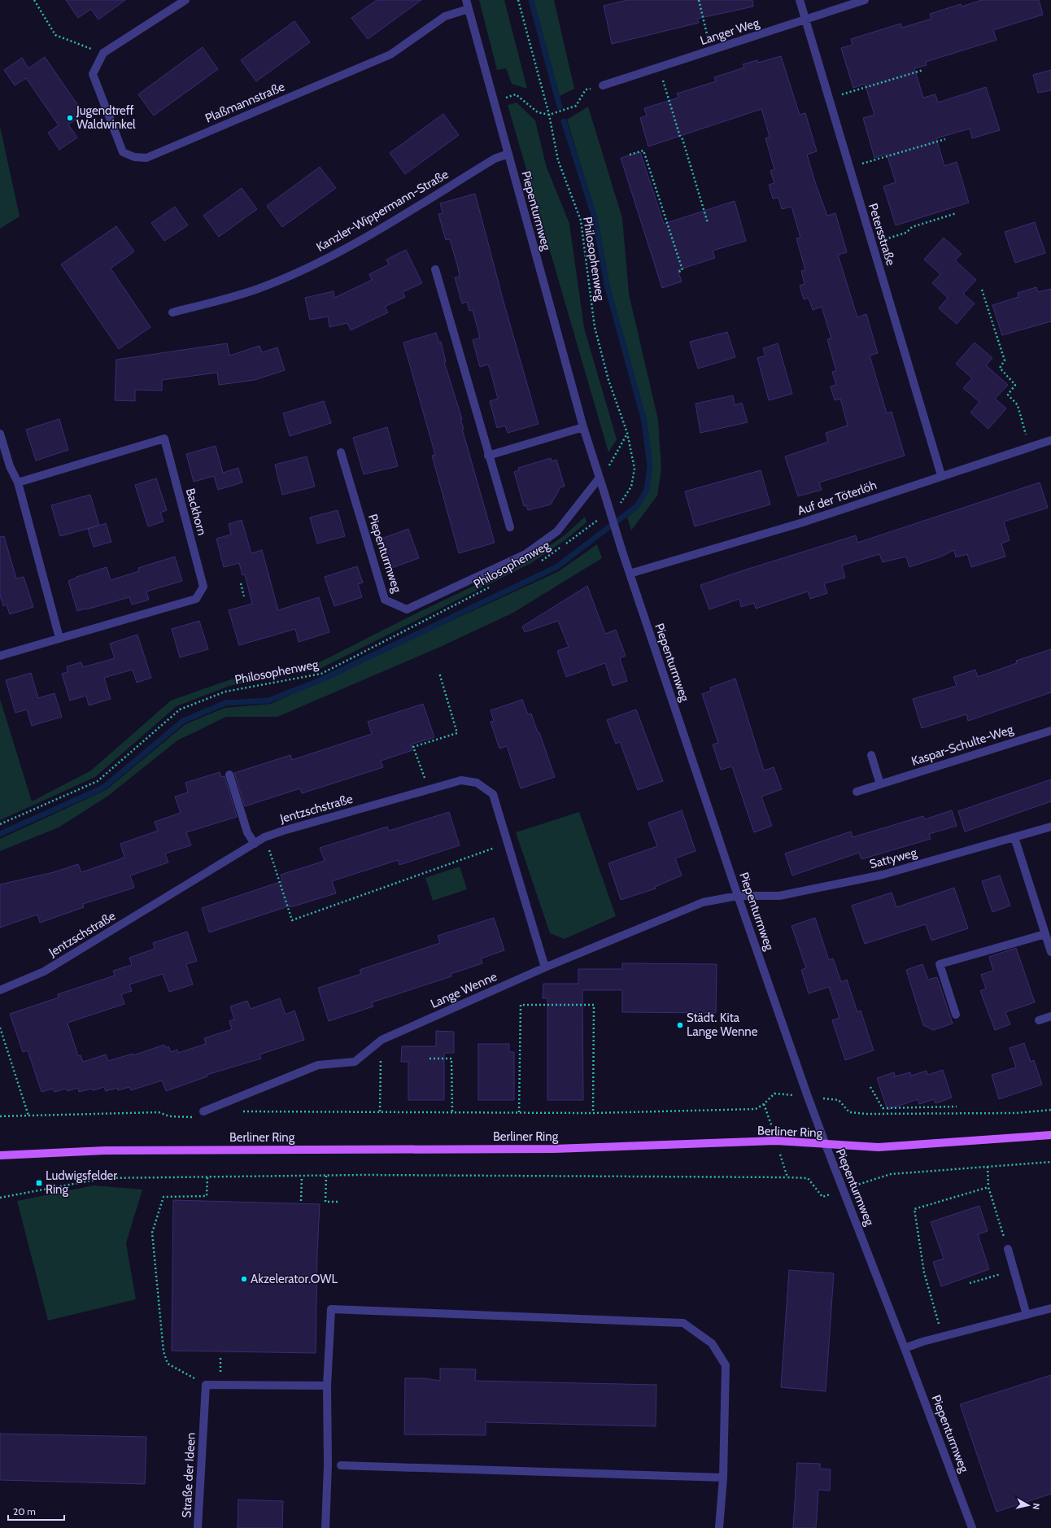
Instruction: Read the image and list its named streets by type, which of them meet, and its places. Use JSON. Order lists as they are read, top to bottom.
{
  "streets": {
    "main road": ["Berliner Ring"],
    "street": [
      "Langer Weg",
      "Plaßmannstraße",
      "Kanzler-Wippermann-Straße",
      "Piepenturmweg",
      "Petersstraße",
      "Auf der Töterlöh",
      "Backhorn",
      "Kaspar-Schulte-Weg",
      "Jentzschstraße",
      "Sattyweg",
      "Lange Wenne",
      "Straße der Ideen"
    ],
    "path": ["Philosophenweg"]
  },
  "crossings": [
    ["Langer Weg", "Petersstraße"],
    ["Plaßmannstraße", "Piepenturmweg"],
    ["Kanzler-Wippermann-Straße", "Piepenturmweg"],
    ["Piepenturmweg", "Auf der Töterlöh"],
    ["Piepenturmweg", "Sattyweg"],
    ["Piepenturmweg", "Lange Wenne"],
    ["Piepenturmweg", "Berliner Ring"],
    ["Petersstraße", "Auf der Töterlöh"],
    ["Jentzschstraße", "Lange Wenne"],
    ["Sattyweg", "Lange Wenne"]
  ],
  "places": {
    "other": ["Jugendtreff Waldwinkel", "Städt. Kita Lange Wenne", "Akzelerator.OWL"],
    "transit": ["Ludwigsfelder Ring"]
  },
  "scale_bar": "20 m",
  "north": "right"
}
